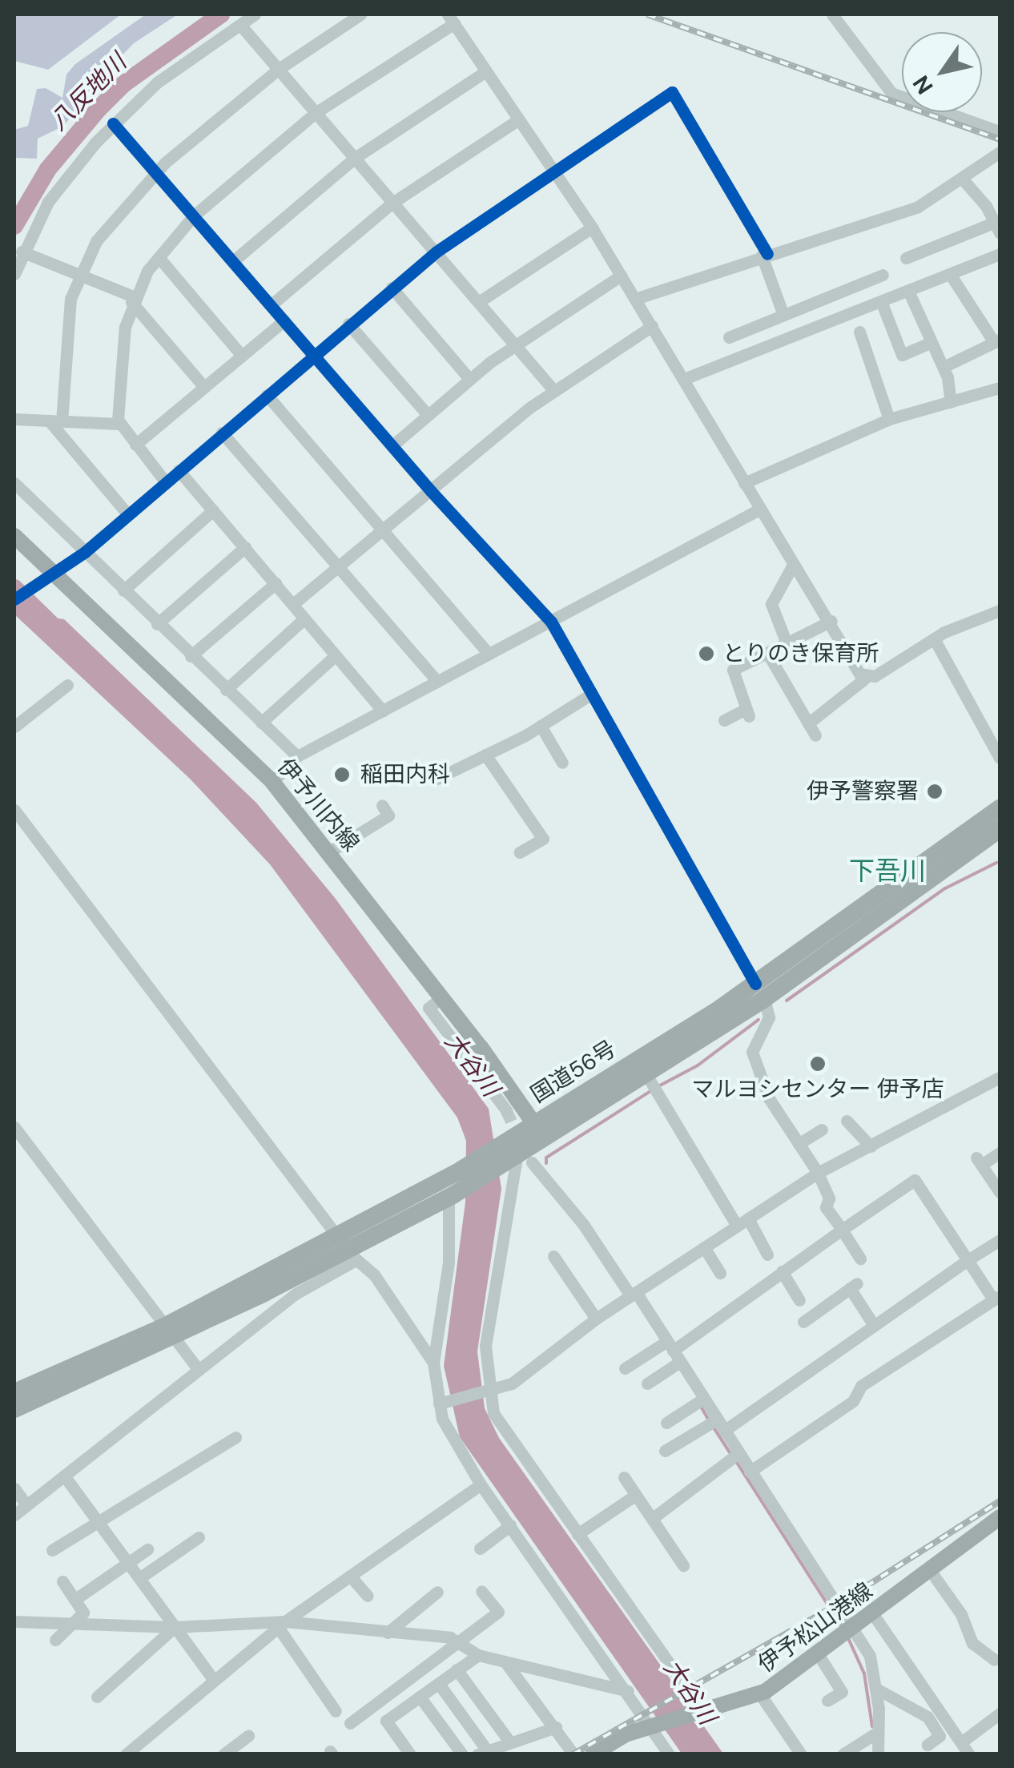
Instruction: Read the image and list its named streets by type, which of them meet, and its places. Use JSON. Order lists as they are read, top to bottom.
{
  "streets": {
    "highway": ["国道56号"],
    "main road": ["伊予川内線", "伊予松山港線"]
  },
  "crossings": [
    ["伊予川内線", "国道56号"]
  ],
  "districts": ["下吾川"],
  "water": ["八反地川", "大谷川"],
  "places": [
    "とりのき保育所",
    "稲田内科",
    "伊予警察署",
    "マルヨシセンター 伊予店"
  ],
  "north": "bottom left"
}
